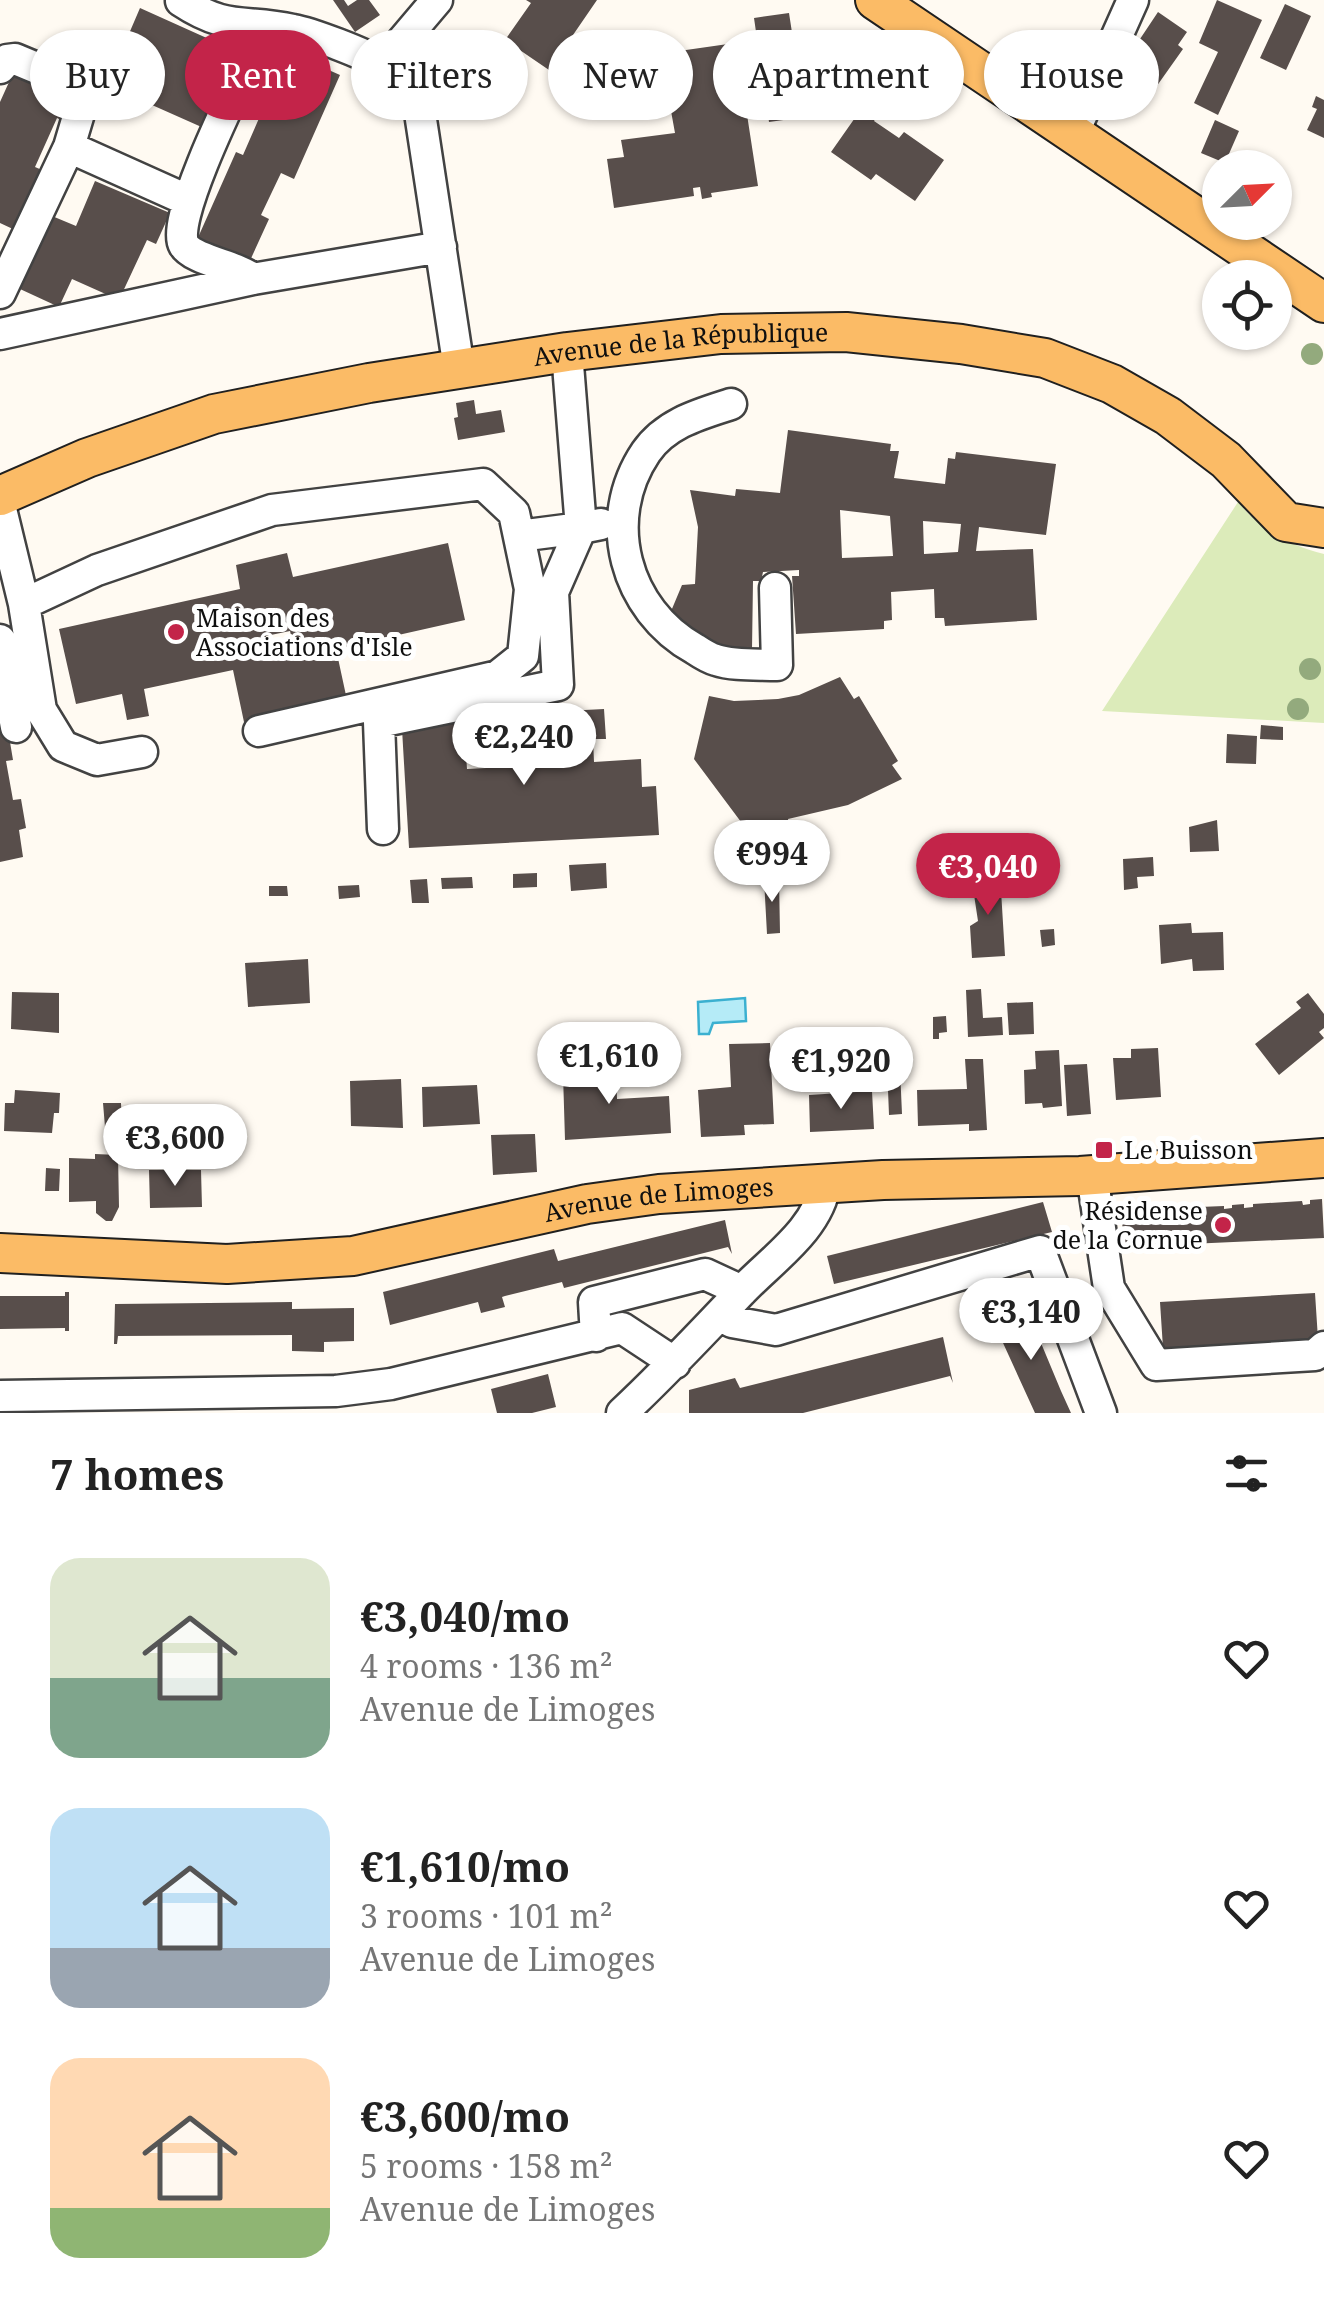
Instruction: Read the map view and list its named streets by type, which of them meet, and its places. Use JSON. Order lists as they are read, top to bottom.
{
  "streets": {
    "main road": ["Avenue de la République", "Avenue de Limoges"]
  },
  "places": {
    "other": ["Maison des Associations d'Isle", "Résidense de la Cornue"],
    "transit": ["Le Buisson"]
  },
  "north": "top right",
  "page": {
    "chip": [
      "Buy",
      "Rent",
      "Filters",
      "New",
      "Apartment",
      "House"
    ],
    "price": [
      "€2,240",
      "€994",
      "€3,040",
      "€1,610",
      "€1,920",
      "€3,600",
      "€3,140"
    ],
    "heading": "7 homes",
    "list": [
      {
        "name": "€3,040/mo",
        "note": "4 rooms · 136 m² · Avenue de Limoges"
      },
      {
        "name": "€1,610/mo",
        "note": "3 rooms · 101 m² · Avenue de Limoges"
      },
      {
        "name": "€3,600/mo",
        "note": "5 rooms · 158 m² · Avenue de Limoges"
      }
    ]
  }
}
